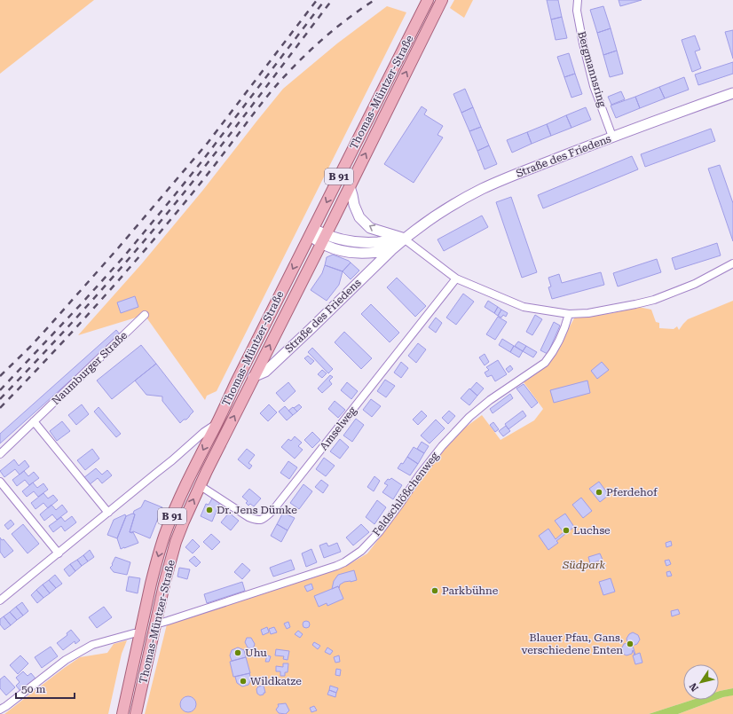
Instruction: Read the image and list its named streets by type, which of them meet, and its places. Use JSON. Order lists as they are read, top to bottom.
{
  "streets": {
    "main road": ["Thomas-Müntzer-Straße", "B 91"],
    "street": [
      "Bergmannsring",
      "Straße des Friedens",
      "Naumburger Straße",
      "Amselweg",
      "Feldschlößchenweg"
    ]
  },
  "crossings": [
    ["Bergmannsring", "Straße des Friedens"],
    ["Thomas-Müntzer-Straße", "Straße des Friedens"],
    ["Thomas-Müntzer-Straße", "Amselweg"],
    ["Thomas-Müntzer-Straße", "Feldschlößchenweg"]
  ],
  "parks": ["Südpark"],
  "places": [
    "Pferdehof",
    "Dr. Jens Dümke",
    "Luchse",
    "Parkbühne",
    "Blauer Pfau, Gans, verschiedene Enten",
    "Uhu",
    "Wildkatze"
  ],
  "scale_bar": "50 m",
  "north": "bottom left"
}
